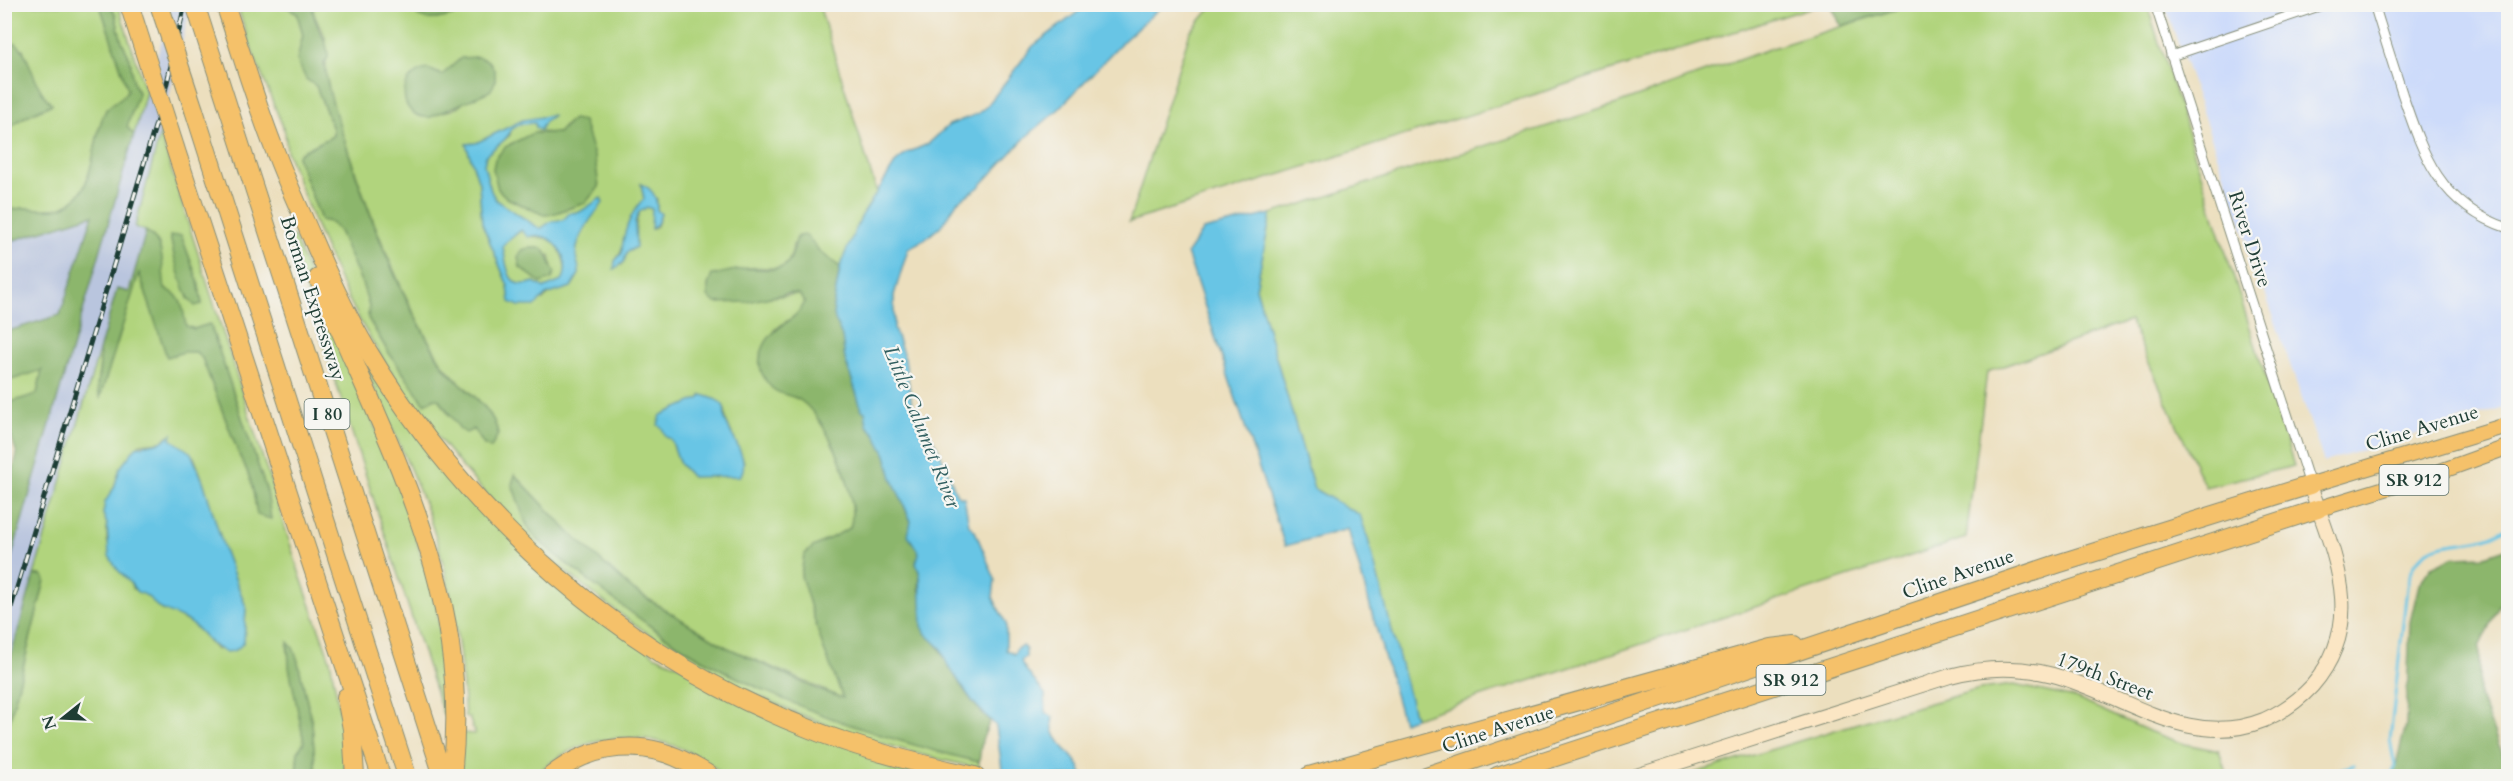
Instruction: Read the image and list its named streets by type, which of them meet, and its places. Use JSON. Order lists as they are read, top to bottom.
{
  "streets": {
    "highway": [
      "Borman Expressway",
      "I 80",
      "Cline Avenue",
      "SR 912"
    ],
    "street": ["River Drive", "179th Street"]
  },
  "crossings": [
    ["River Drive", "Cline Avenue"],
    ["River Drive", "179th Street"],
    ["Cline Avenue", "179th Street"],
    ["SR 912", "179th Street"]
  ],
  "water": ["Little Calumet River"],
  "north": "left"
}
